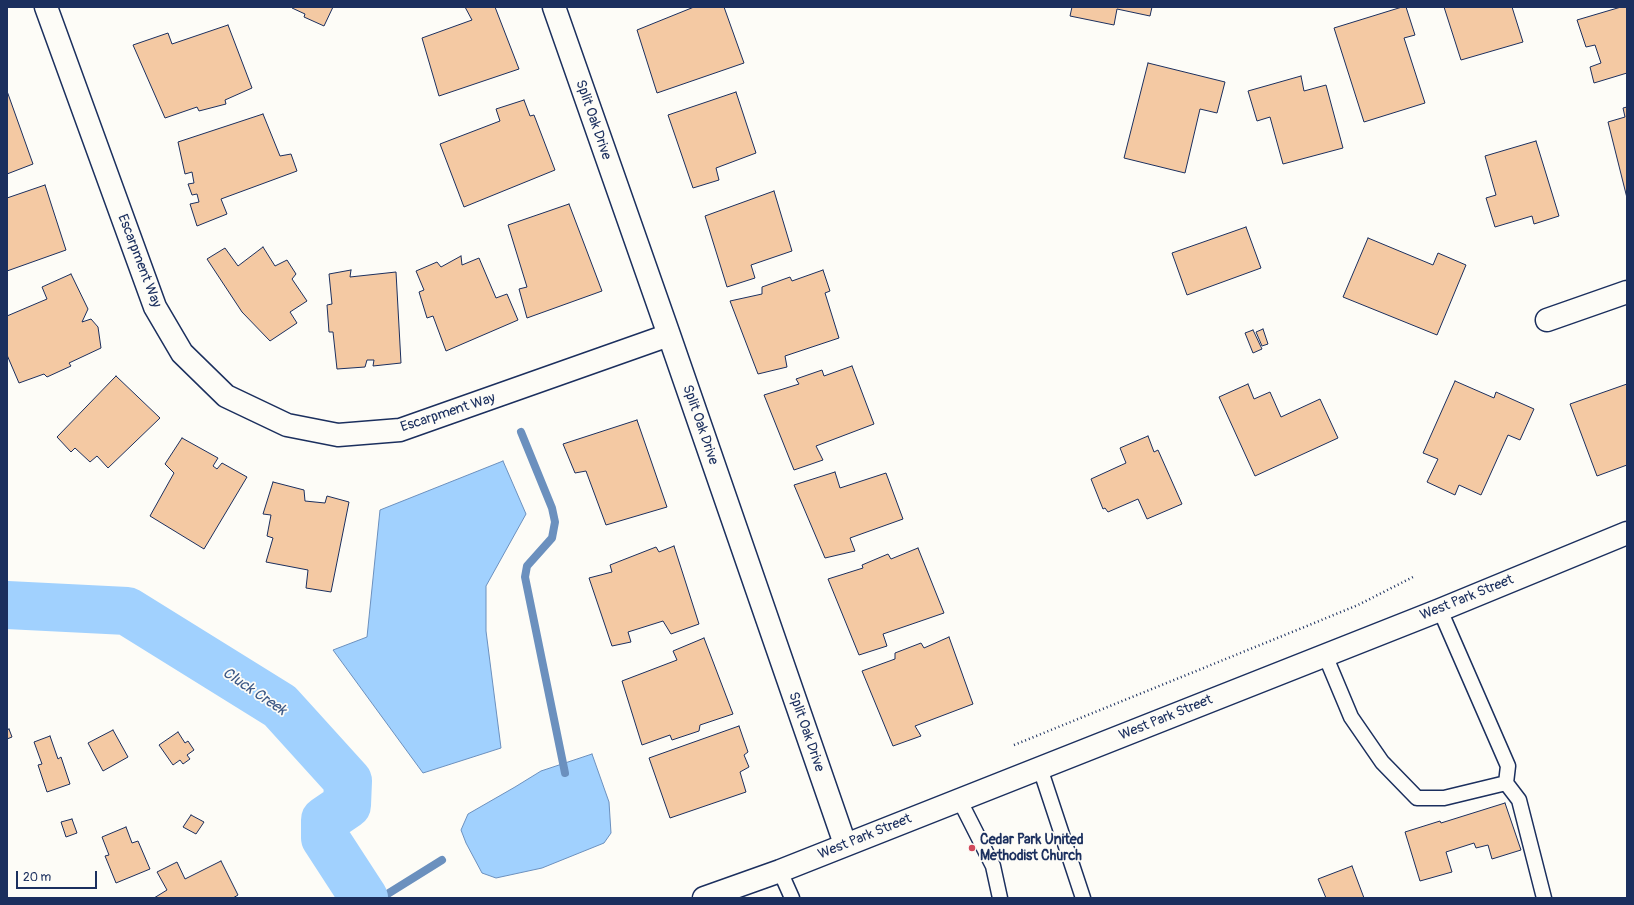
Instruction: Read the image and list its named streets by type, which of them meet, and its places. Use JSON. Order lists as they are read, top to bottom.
{
  "streets": {
    "street": ["Split Oak Drive", "Escarpment Way", "West Park Street"]
  },
  "crossings": [
    ["Split Oak Drive", "Escarpment Way"],
    ["Split Oak Drive", "West Park Street"]
  ],
  "water": ["Cluck Creek"],
  "places": ["Cedar Park United Methodist Church"],
  "scale_bar": "20 m"
}
